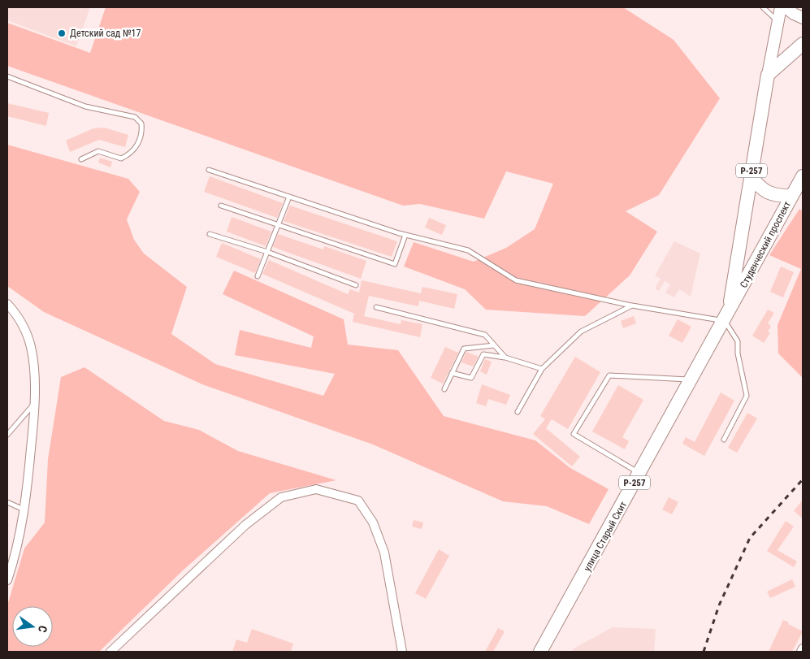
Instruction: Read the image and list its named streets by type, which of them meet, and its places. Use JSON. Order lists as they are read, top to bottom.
{
  "streets": {
    "highway": ["Р-257", "Студенческий проспект", "улица Старый Скит"]
  },
  "crossings": [
    ["Р-257", "Студенческий проспект"],
    ["Р-257", "улица Старый Скит"],
    ["Студенческий проспект", "улица Старый Скит"]
  ],
  "places": ["Детский сад №17"],
  "north": "right"
}
